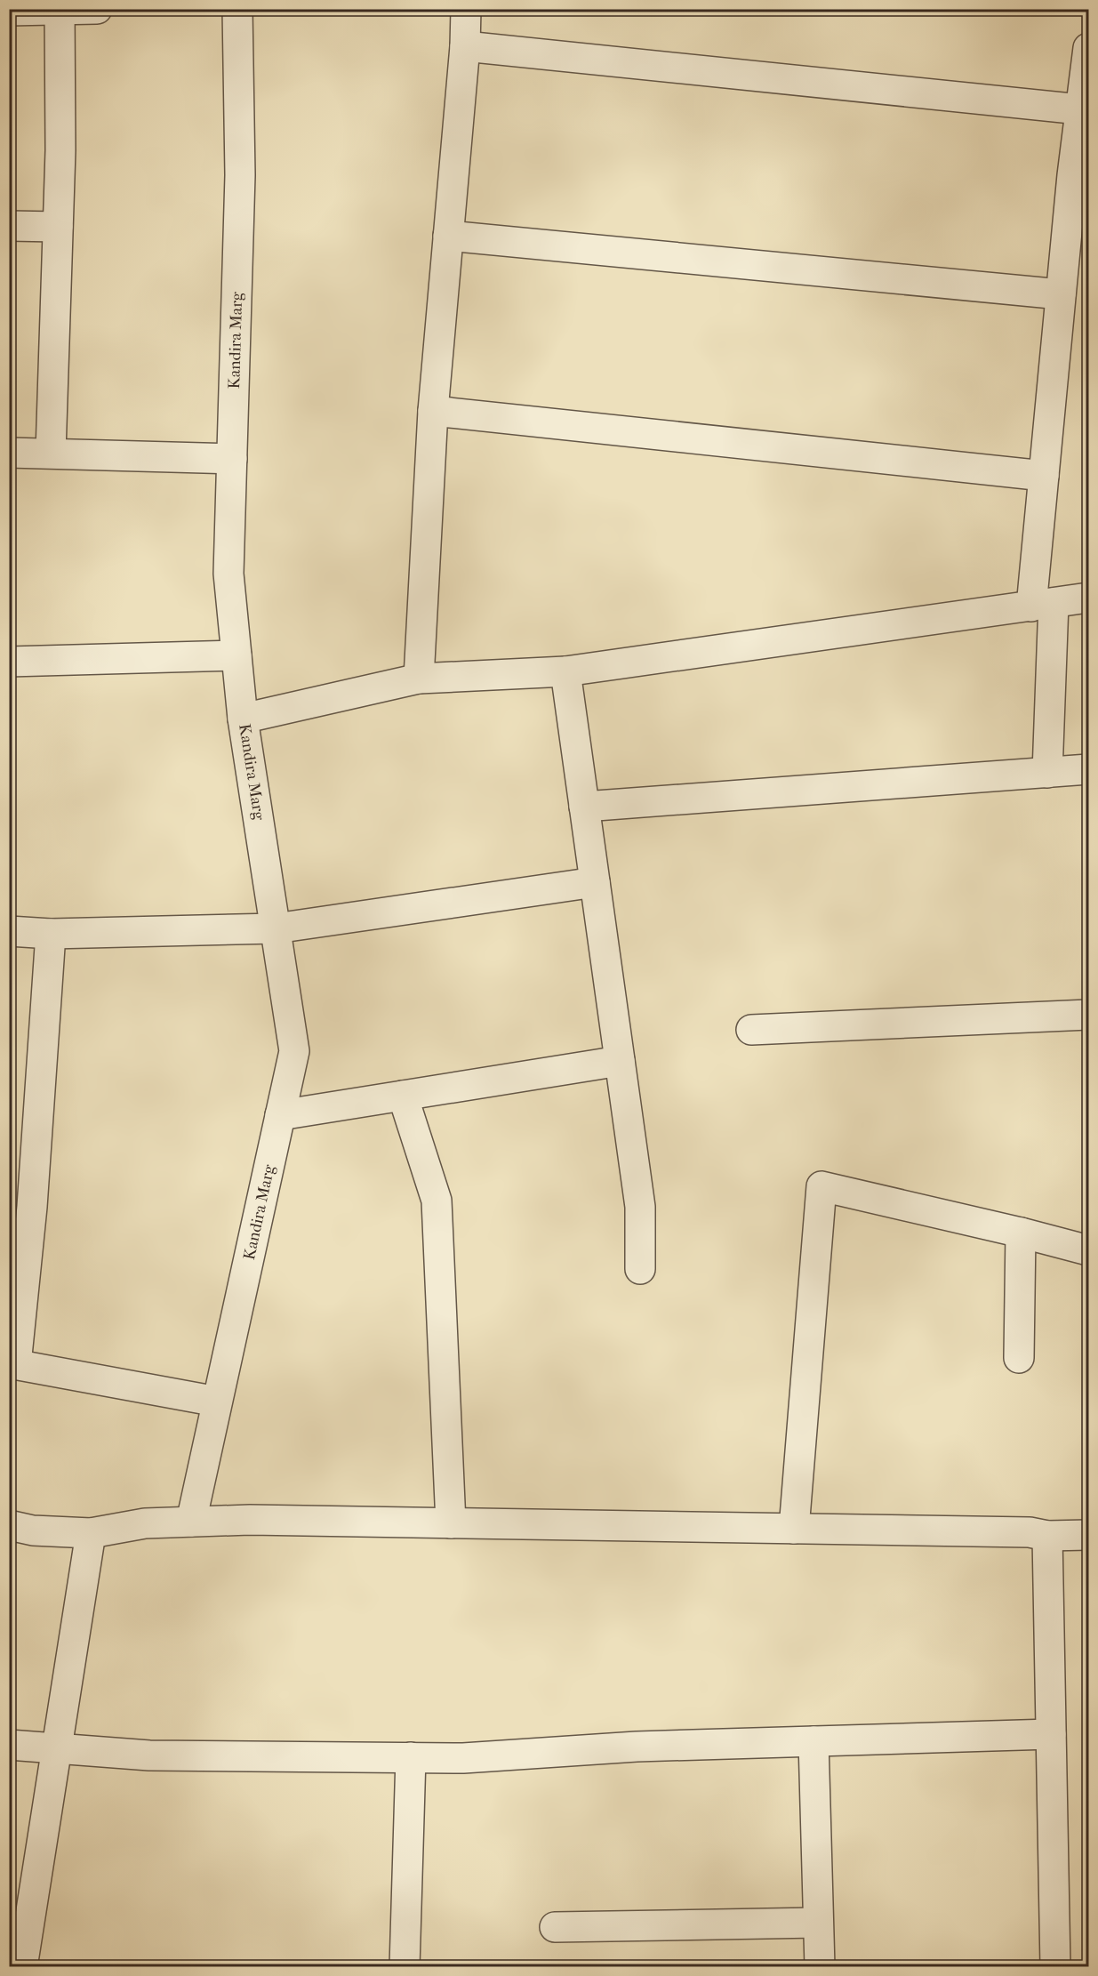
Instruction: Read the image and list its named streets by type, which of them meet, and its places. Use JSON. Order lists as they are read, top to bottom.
{
  "streets": {
    "street": ["Kandira Marg"]
  }
}
